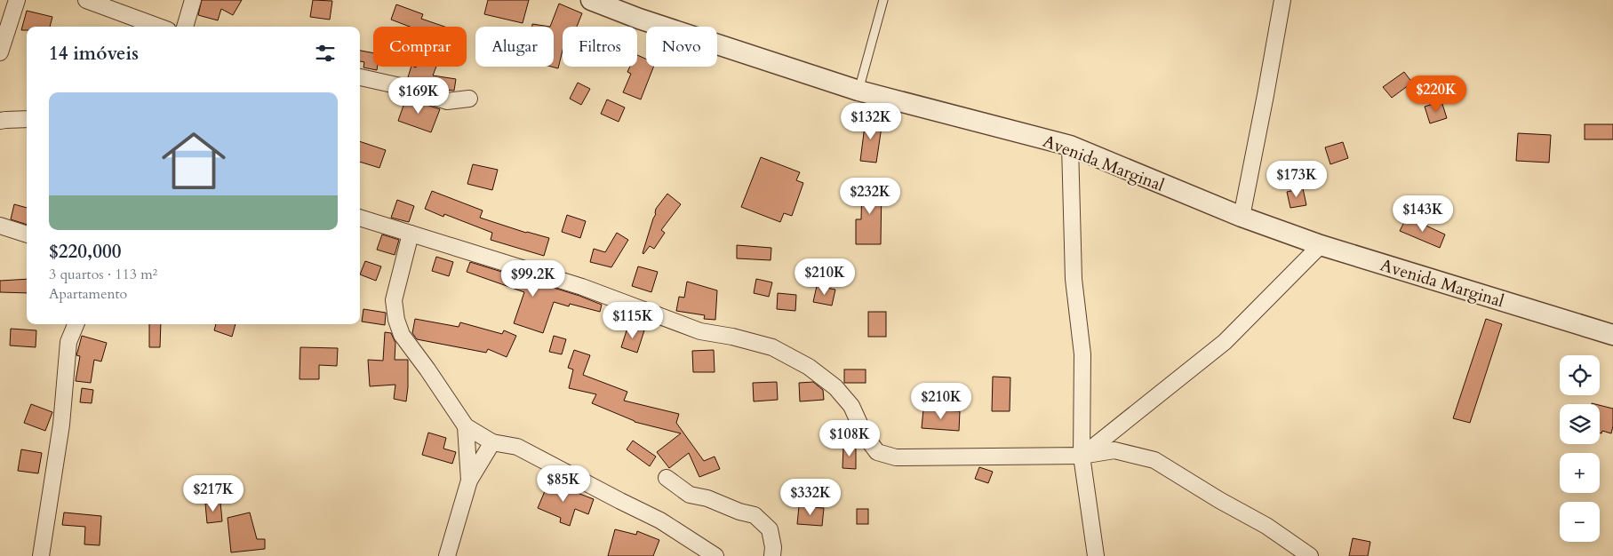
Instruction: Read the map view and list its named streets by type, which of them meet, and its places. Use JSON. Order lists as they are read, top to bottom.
{
  "streets": {
    "street": ["Avenida Marginal"]
  },
  "page": {
    "chip": [
      "Comprar",
      "Alugar",
      "Filtros",
      "Novo"
    ],
    "heading": "14 imóveis",
    "price": [
      "$220K",
      "$169K",
      "$132K",
      "$173K",
      "$232K",
      "$143K",
      "$210K",
      "$99.2K",
      "$115K",
      "$210K",
      "$108K",
      "$85K",
      "$217K",
      "$332K"
    ],
    "list": [
      {
        "name": "$220,000",
        "note": "3 quartos · 113 m² · Apartamento"
      }
    ],
    "map_buttons": ["+", "−"]
  }
}
